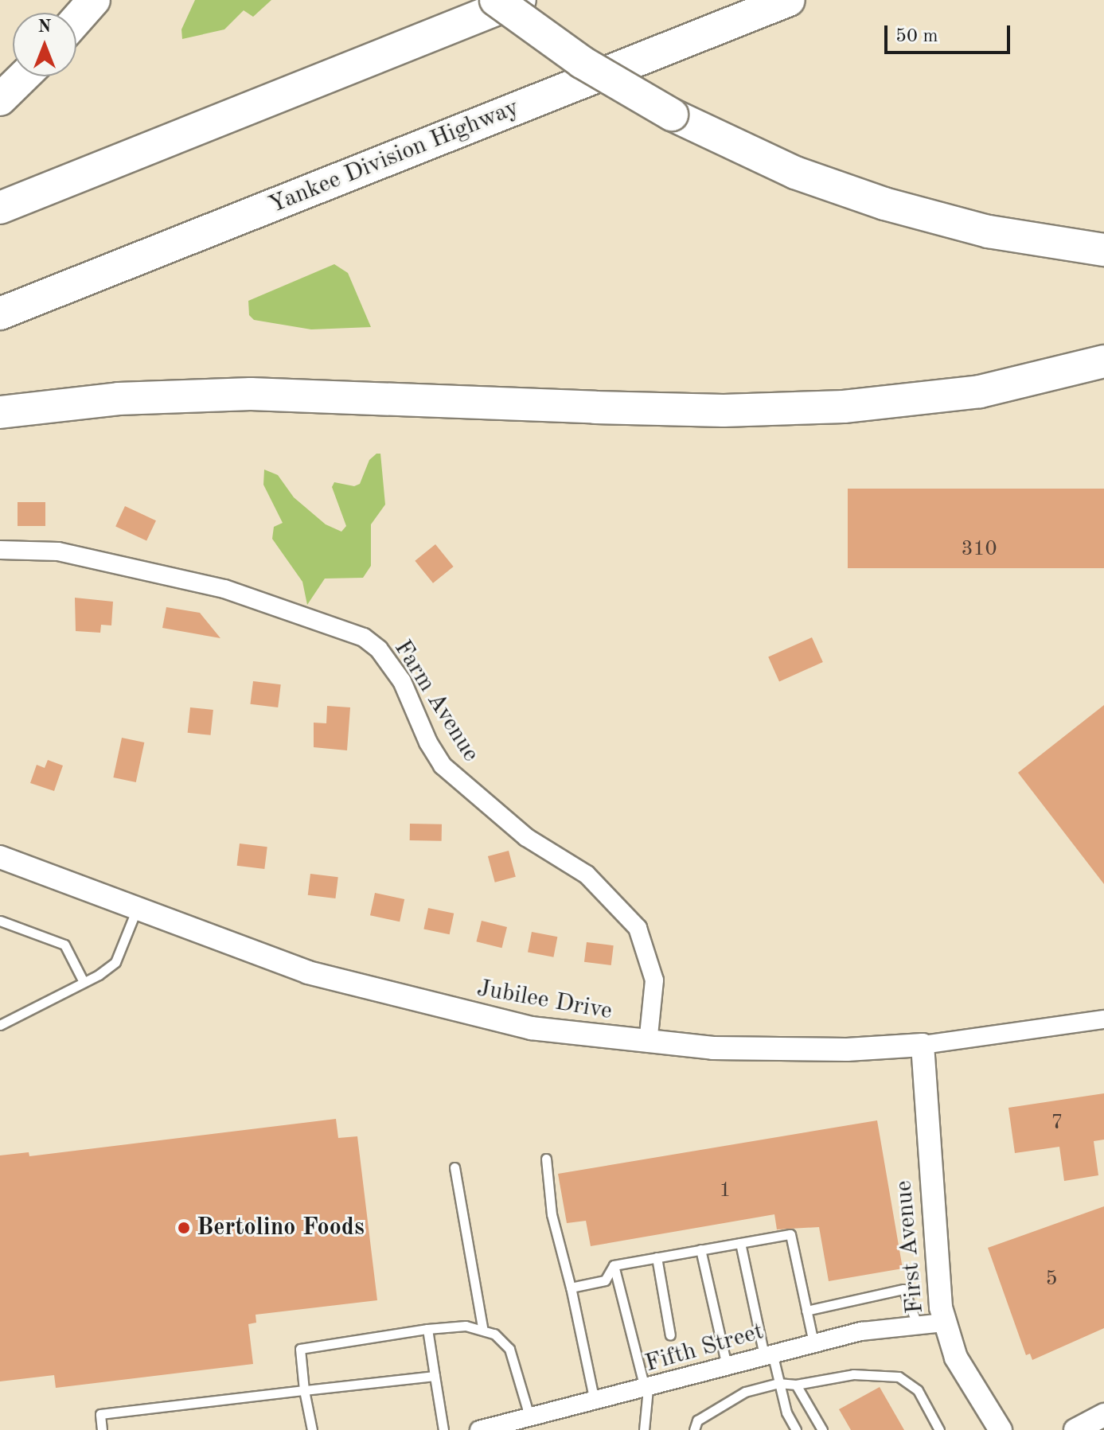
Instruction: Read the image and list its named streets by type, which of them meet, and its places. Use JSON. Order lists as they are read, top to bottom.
{
  "streets": {
    "highway": ["Yankee Division Highway"],
    "street": [
      "Farm Avenue",
      "Jubilee Drive",
      "First Avenue",
      "Fifth Street"
    ]
  },
  "crossings": [
    ["Farm Avenue", "Jubilee Drive"],
    ["Jubilee Drive", "First Avenue"],
    ["First Avenue", "Fifth Street"]
  ],
  "places": ["Bertolino Foods"],
  "house_numbers": [
    "310",
    "7",
    "1",
    "5"
  ],
  "scale_bar": "50 m",
  "north": "top"
}
